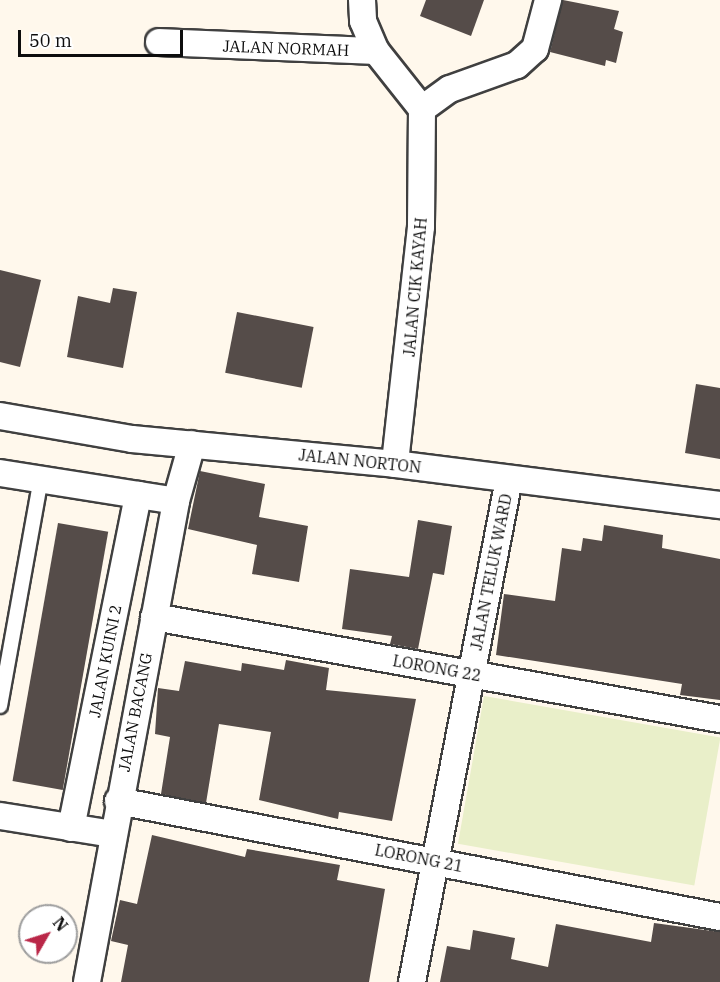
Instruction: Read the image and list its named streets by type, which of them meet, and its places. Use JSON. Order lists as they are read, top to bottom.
{
  "streets": {
    "street": [
      "JALAN NORMAH",
      "JALAN CIK KAYAH",
      "JALAN NORTON",
      "JALAN TELUK WARD",
      "JALAN KUINI 2",
      "LORONG 22",
      "JALAN BACANG",
      "LORONG 21"
    ]
  },
  "crossings": [
    ["JALAN CIK KAYAH", "JALAN NORTON"],
    ["JALAN NORTON", "JALAN TELUK WARD"],
    ["JALAN NORTON", "JALAN BACANG"],
    ["JALAN TELUK WARD", "LORONG 22"],
    ["JALAN TELUK WARD", "LORONG 21"],
    ["LORONG 22", "JALAN BACANG"],
    ["JALAN BACANG", "LORONG 21"]
  ],
  "scale_bar": "50 m",
  "north": "top right"
}
